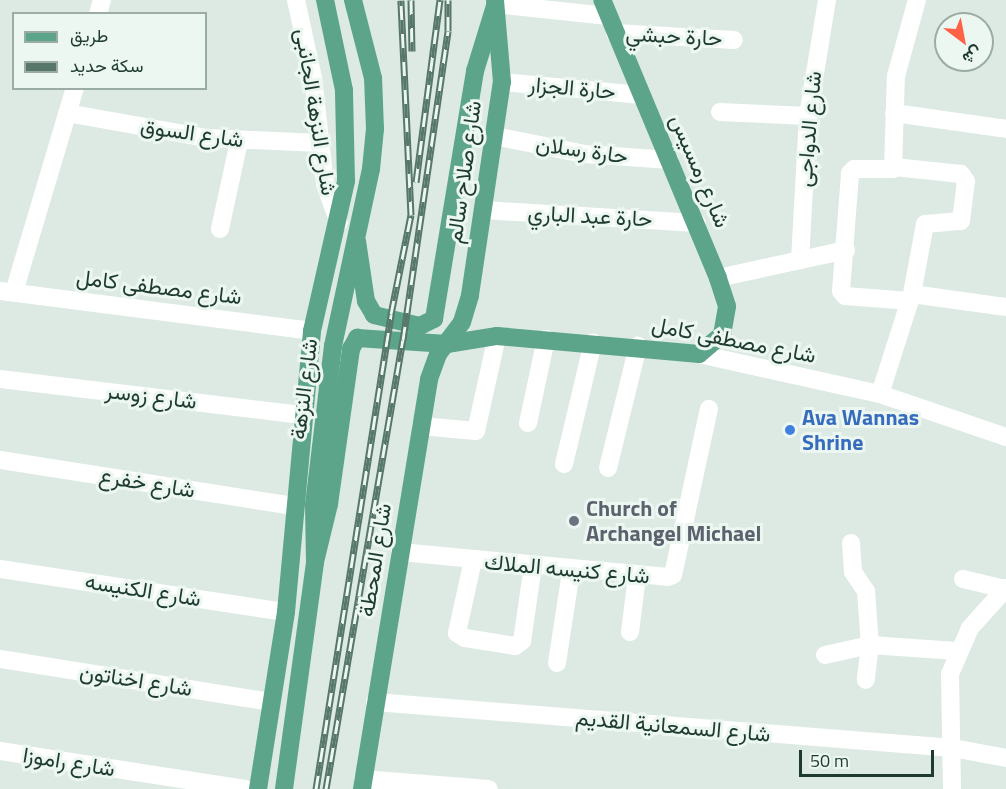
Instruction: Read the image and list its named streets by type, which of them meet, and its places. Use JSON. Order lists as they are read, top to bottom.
{
  "streets": {
    "main road": [
      "شارع رمسيس",
      "شارع صلاح سالم",
      "شارع مصطفى كامل",
      "شارع النزهة",
      "شارع المحطة"
    ],
    "street": [
      "حارة حبشي",
      "حارة الجزار",
      "شارع النزهة الجانبى",
      "شارع الدواجى",
      "شارع السوق",
      "حارة رسلان",
      "حارة عبد الباري",
      "شارع زوسر",
      "شارع خفرع",
      "شارع كنيسه الملاك",
      "شارع الكنيسه",
      "شارع اخناتون",
      "شارع السمعانية القديم",
      "شارع راموزا"
    ]
  },
  "crossings": [
    ["حارة حبشي", "شارع رمسيس"],
    ["حارة حبشي", "شارع صلاح سالم"],
    ["حارة الجزار", "شارع رمسيس"],
    ["حارة الجزار", "شارع صلاح سالم"],
    ["شارع النزهة الجانبى", "شارع السوق"],
    ["شارع النزهة الجانبى", "شارع النزهة"],
    ["حارة رسلان", "شارع رمسيس"],
    ["حارة رسلان", "شارع صلاح سالم"],
    ["شارع رمسيس", "حارة عبد الباري"],
    ["شارع رمسيس", "شارع مصطفى كامل"],
    ["شارع صلاح سالم", "حارة عبد الباري"],
    ["شارع صلاح سالم", "شارع مصطفى كامل"],
    ["شارع صلاح سالم", "شارع المحطة"],
    ["شارع مصطفى كامل", "شارع النزهة"],
    ["شارع مصطفى كامل", "شارع المحطة"],
    ["شارع النزهة", "شارع زوسر"],
    ["شارع النزهة", "شارع خفرع"],
    ["شارع النزهة", "شارع الكنيسه"],
    ["شارع النزهة", "شارع اخناتون"],
    ["شارع المحطة", "شارع كنيسه الملاك"],
    ["شارع المحطة", "شارع السمعانية القديم"]
  ],
  "places": ["Ava Wannas Shrine", "Church of Archangel Michael"],
  "legend": ["طريق", "سكة حديد"],
  "scale_bar": "50 m",
  "north": "bottom right"
}
